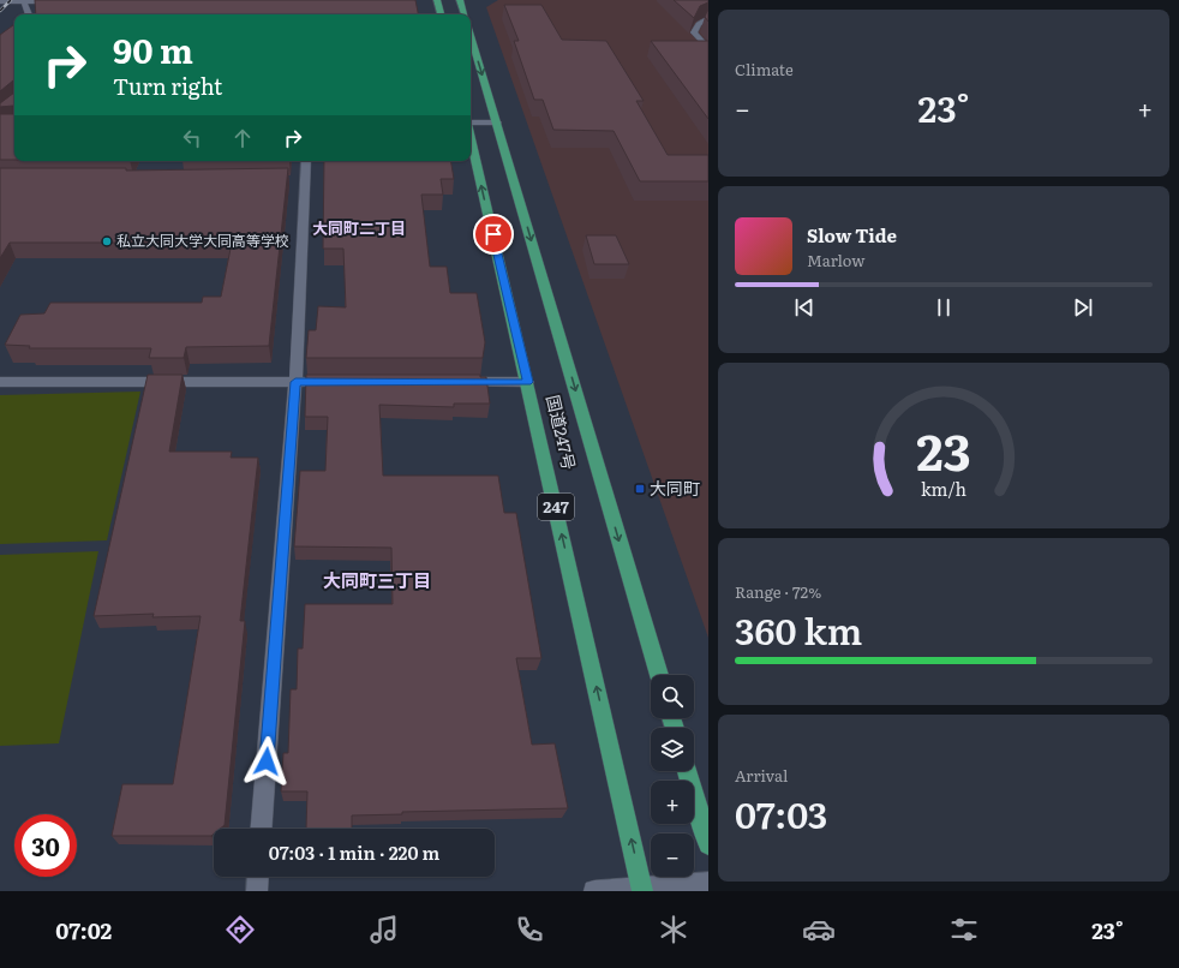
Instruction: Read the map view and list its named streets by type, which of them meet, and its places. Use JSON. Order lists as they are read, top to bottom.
{
  "streets": {
    "highway": ["国道247号", "247"]
  },
  "districts": ["大同町二丁目", "大同町三丁目"],
  "places": {
    "other": ["私立大同大学大同高等学校"],
    "transit": ["大同町"]
  },
  "page": {
    "tile": [
      "Climate",
      ["Range · 72%", "360 km"],
      ["Arrival", "07:03"]
    ],
    "turn": ["90 m", "Turn right"],
    "heat": ["−", "23°", "+"],
    "song": ["Slow Tide", "Marlow"],
    "map_buttons": ["+", "−"],
    "limit": "30",
    "trip": "07:03 · 1 min · 220 m",
    "tabs": ["07:02", "23°"],
    "gauge": ["23", "km/h"]
  }
}
